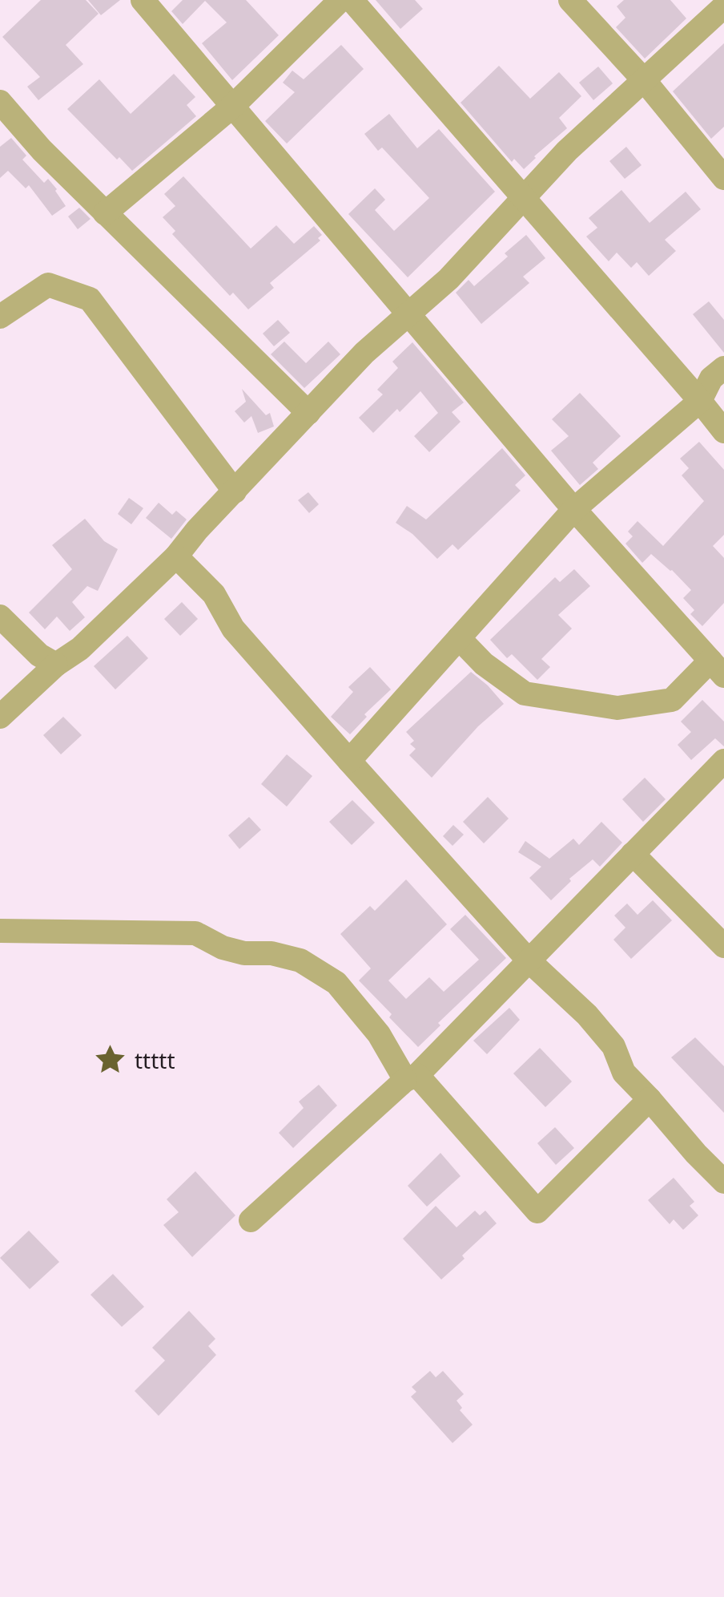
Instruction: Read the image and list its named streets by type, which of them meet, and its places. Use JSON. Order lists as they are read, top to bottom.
{
  "places": {
    "place": ["ttttt"]
  }
}
